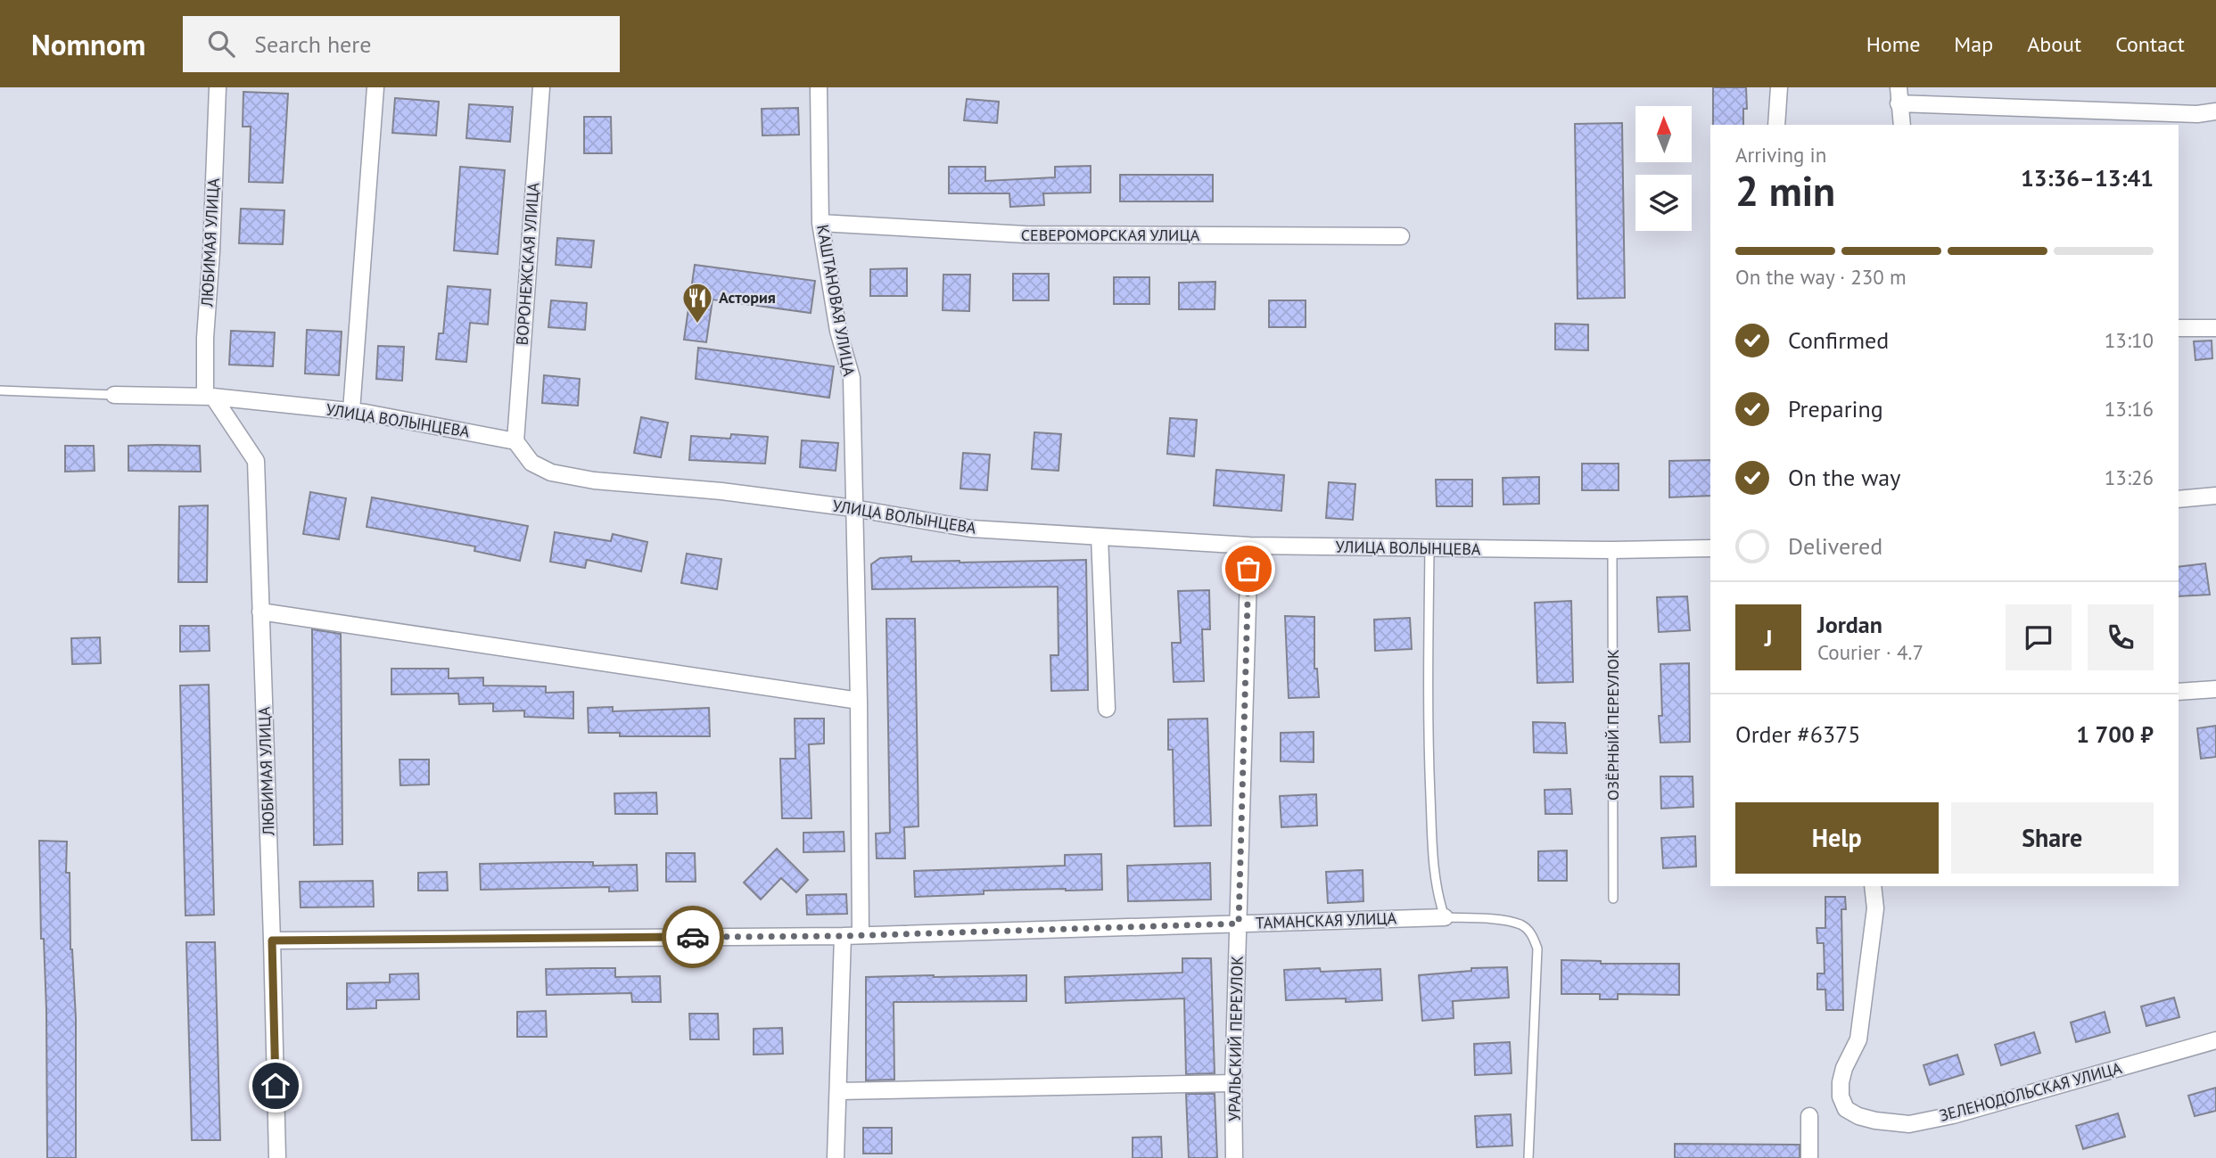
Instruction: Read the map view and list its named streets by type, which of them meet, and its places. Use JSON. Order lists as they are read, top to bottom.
{
  "streets": {
    "street": [
      "СЕВЕРОМОРСКАЯ УЛИЦА",
      "ЛЮБИМАЯ УЛИЦА",
      "ВОРОНЕЖСКАЯ УЛИЦА",
      "КАШТАНОВАЯ УЛИЦА",
      "УЛИЦА ВОЛЫНЦЕВА",
      "ТАМАНСКАЯ УЛИЦА",
      "УРАЛЬСКИЙ ПЕРЕУЛОК",
      "ЗЕЛЕНОДОЛЬСКАЯ УЛИЦА"
    ],
    "lane": ["ОЗЁРНЫЙ ПЕРЕУЛОК"]
  },
  "crossings": [
    ["СЕВЕРОМОРСКАЯ УЛИЦА", "КАШТАНОВАЯ УЛИЦА"],
    ["ЛЮБИМАЯ УЛИЦА", "УЛИЦА ВОЛЫНЦЕВА"],
    ["ЛЮБИМАЯ УЛИЦА", "ТАМАНСКАЯ УЛИЦА"],
    ["ВОРОНЕЖСКАЯ УЛИЦА", "УЛИЦА ВОЛЫНЦЕВА"],
    ["КАШТАНОВАЯ УЛИЦА", "УЛИЦА ВОЛЫНЦЕВА"],
    ["КАШТАНОВАЯ УЛИЦА", "ТАМАНСКАЯ УЛИЦА"],
    ["УЛИЦА ВОЛЫНЦЕВА", "ОЗЁРНЫЙ ПЕРЕУЛОК"],
    ["УЛИЦА ВОЛЫНЦЕВА", "УРАЛЬСКИЙ ПЕРЕУЛОК"],
    ["ТАМАНСКАЯ УЛИЦА", "УРАЛЬСКИЙ ПЕРЕУЛОК"]
  ],
  "places": {
    "restaurant": ["Астория"]
  },
  "north": "top",
  "page": {
    "header": "Nomnom",
    "search": "Search here",
    "nav": [
      "Home",
      "Map",
      "About",
      "Contact"
    ],
    "heading": ["2 min", "Arriving in", "13:36–13:41"],
    "panel": [
      "Jordan",
      "Courier · 4.7",
      "Order #6375",
      "1 700 ₽"
    ],
    "bar": "On the way · 230 m",
    "list": [
      ["Confirmed", "13:10"],
      ["Preparing", "13:16"],
      ["On the way", "13:26"],
      "Delivered"
    ],
    "round": "J",
    "buttons": ["Help", "Share"]
  }
}
